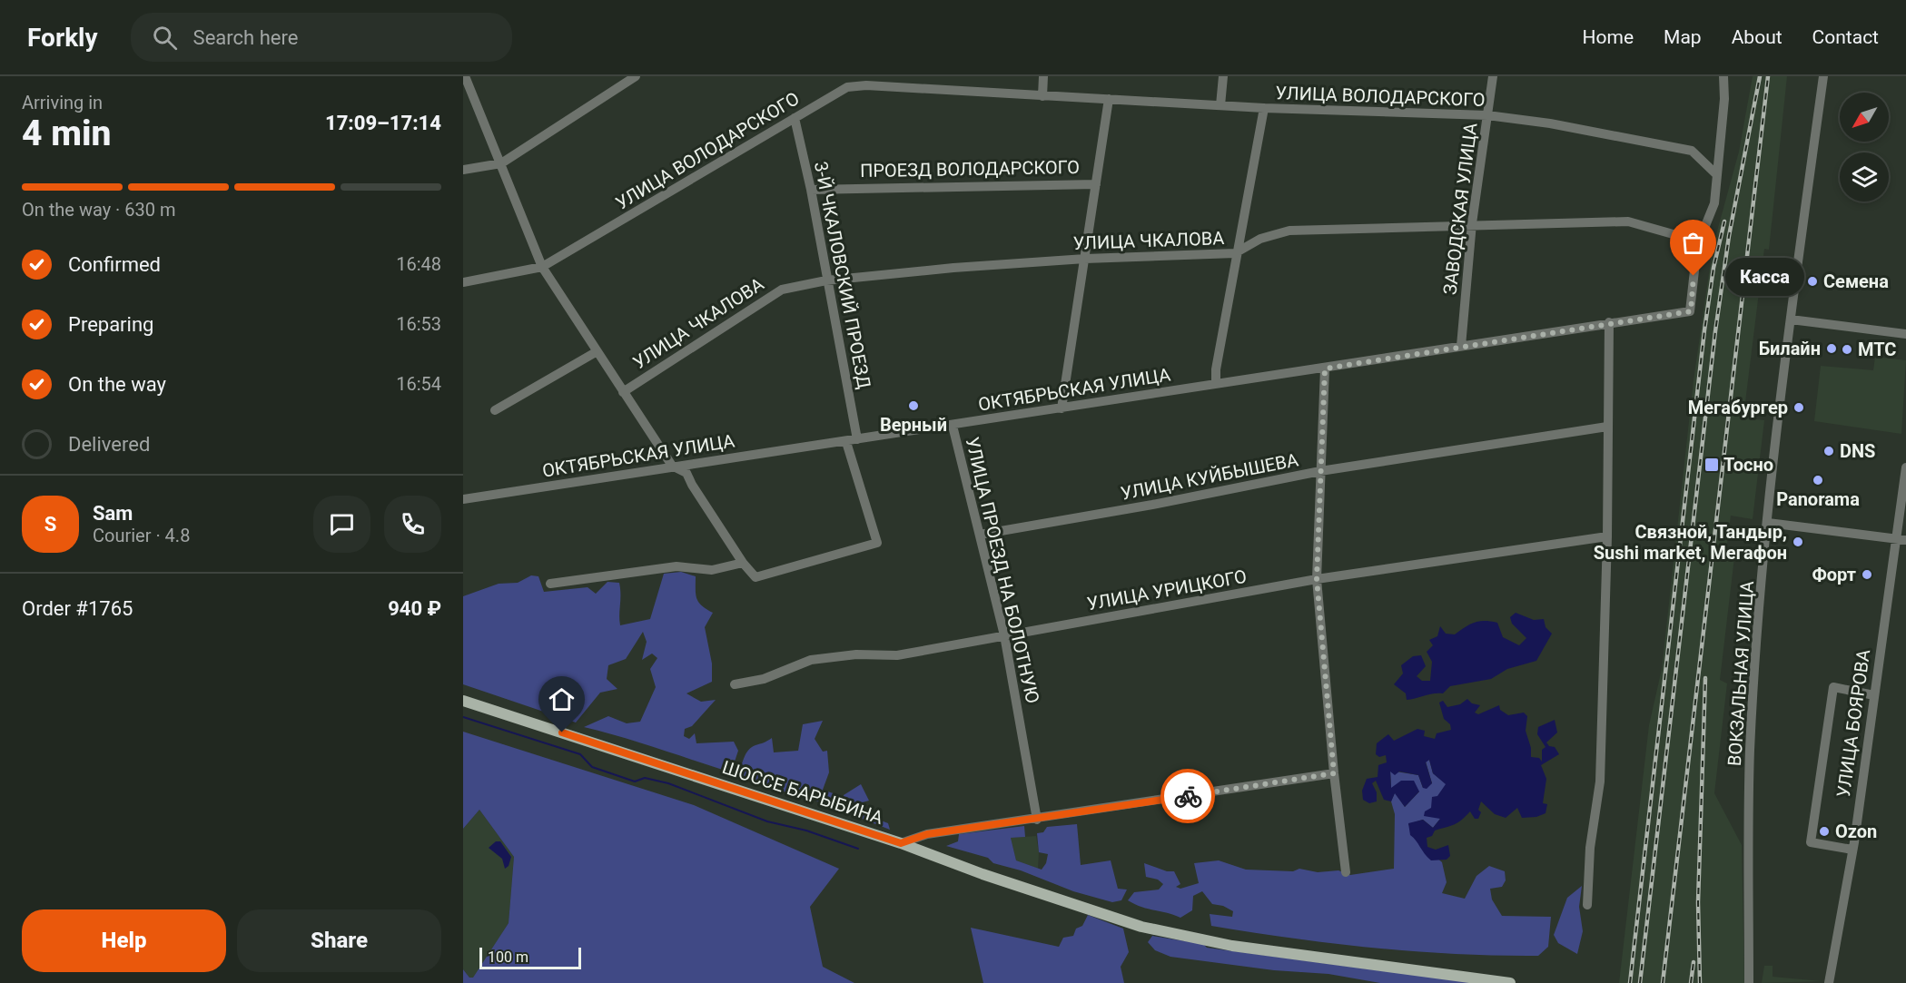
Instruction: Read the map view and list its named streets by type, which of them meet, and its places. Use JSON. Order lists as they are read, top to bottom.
{
  "streets": {
    "main road": ["ШОССЕ БАРЫБИНА"],
    "street": [
      "УЛИЦА ВОЛОДАРСКОГО",
      "ПРОЕЗД ВОЛОДАРСКОГО",
      "ЗАВОДСКАЯ УЛИЦА",
      "УЛИЦА ЧКАЛОВА",
      "3-Й ЧКАЛОВСКИЙ ПРОЕЗД",
      "ОКТЯБРЬСКАЯ УЛИЦА",
      "УЛИЦА КУЙБЫШЕВА",
      "УЛИЦА ПРОЕЗД НА БОЛОТНУЮ",
      "УЛИЦА УРИЦКОГО",
      "ВОКЗАЛЬНАЯ УЛИЦА",
      "УЛИЦА БОЯРОВА"
    ]
  },
  "crossings": [
    ["УЛИЦА ВОЛОДАРСКОГО", "ЗАВОДСКАЯ УЛИЦА"],
    ["УЛИЦА ВОЛОДАРСКОГО", "3-Й ЧКАЛОВСКИЙ ПРОЕЗД"],
    ["ПРОЕЗД ВОЛОДАРСКОГО", "3-Й ЧКАЛОВСКИЙ ПРОЕЗД"],
    ["ЗАВОДСКАЯ УЛИЦА", "УЛИЦА ЧКАЛОВА"],
    ["ЗАВОДСКАЯ УЛИЦА", "ОКТЯБРЬСКАЯ УЛИЦА"],
    ["УЛИЦА ЧКАЛОВА", "3-Й ЧКАЛОВСКИЙ ПРОЕЗД"],
    ["УЛИЦА ЧКАЛОВА", "ОКТЯБРЬСКАЯ УЛИЦА"],
    ["3-Й ЧКАЛОВСКИЙ ПРОЕЗД", "ОКТЯБРЬСКАЯ УЛИЦА"],
    ["ОКТЯБРЬСКАЯ УЛИЦА", "УЛИЦА ПРОЕЗД НА БОЛОТНУЮ"],
    ["УЛИЦА КУЙБЫШЕВА", "УЛИЦА ПРОЕЗД НА БОЛОТНУЮ"],
    ["УЛИЦА ПРОЕЗД НА БОЛОТНУЮ", "УЛИЦА УРИЦКОГО"]
  ],
  "places": {
    "other": [
      "Касса",
      "Семена",
      "Билайн",
      "МТС",
      "Верный",
      "Мегабургер",
      "DNS",
      "Panorama",
      "Связной, Тандыр, Sushi market, Мегафон",
      "Форт",
      "Ozon"
    ],
    "transit": ["Тосно"]
  },
  "scale_bar": "100 m",
  "north": "bottom left",
  "page": {
    "header": "Forkly",
    "search": "Search here",
    "nav": [
      "Home",
      "Map",
      "About",
      "Contact"
    ],
    "heading": ["4 min", "Arriving in", "17:09–17:14"],
    "panel": [
      "Sam",
      "Courier · 4.8",
      "Order #1765",
      "940 ₽"
    ],
    "bar": "On the way · 630 m",
    "list": [
      ["Confirmed", "16:48"],
      ["Preparing", "16:53"],
      ["On the way", "16:54"],
      "Delivered"
    ],
    "bubble": "Касса",
    "round": "S",
    "buttons": ["Help", "Share"],
    "scale": "100 m"
  }
}
